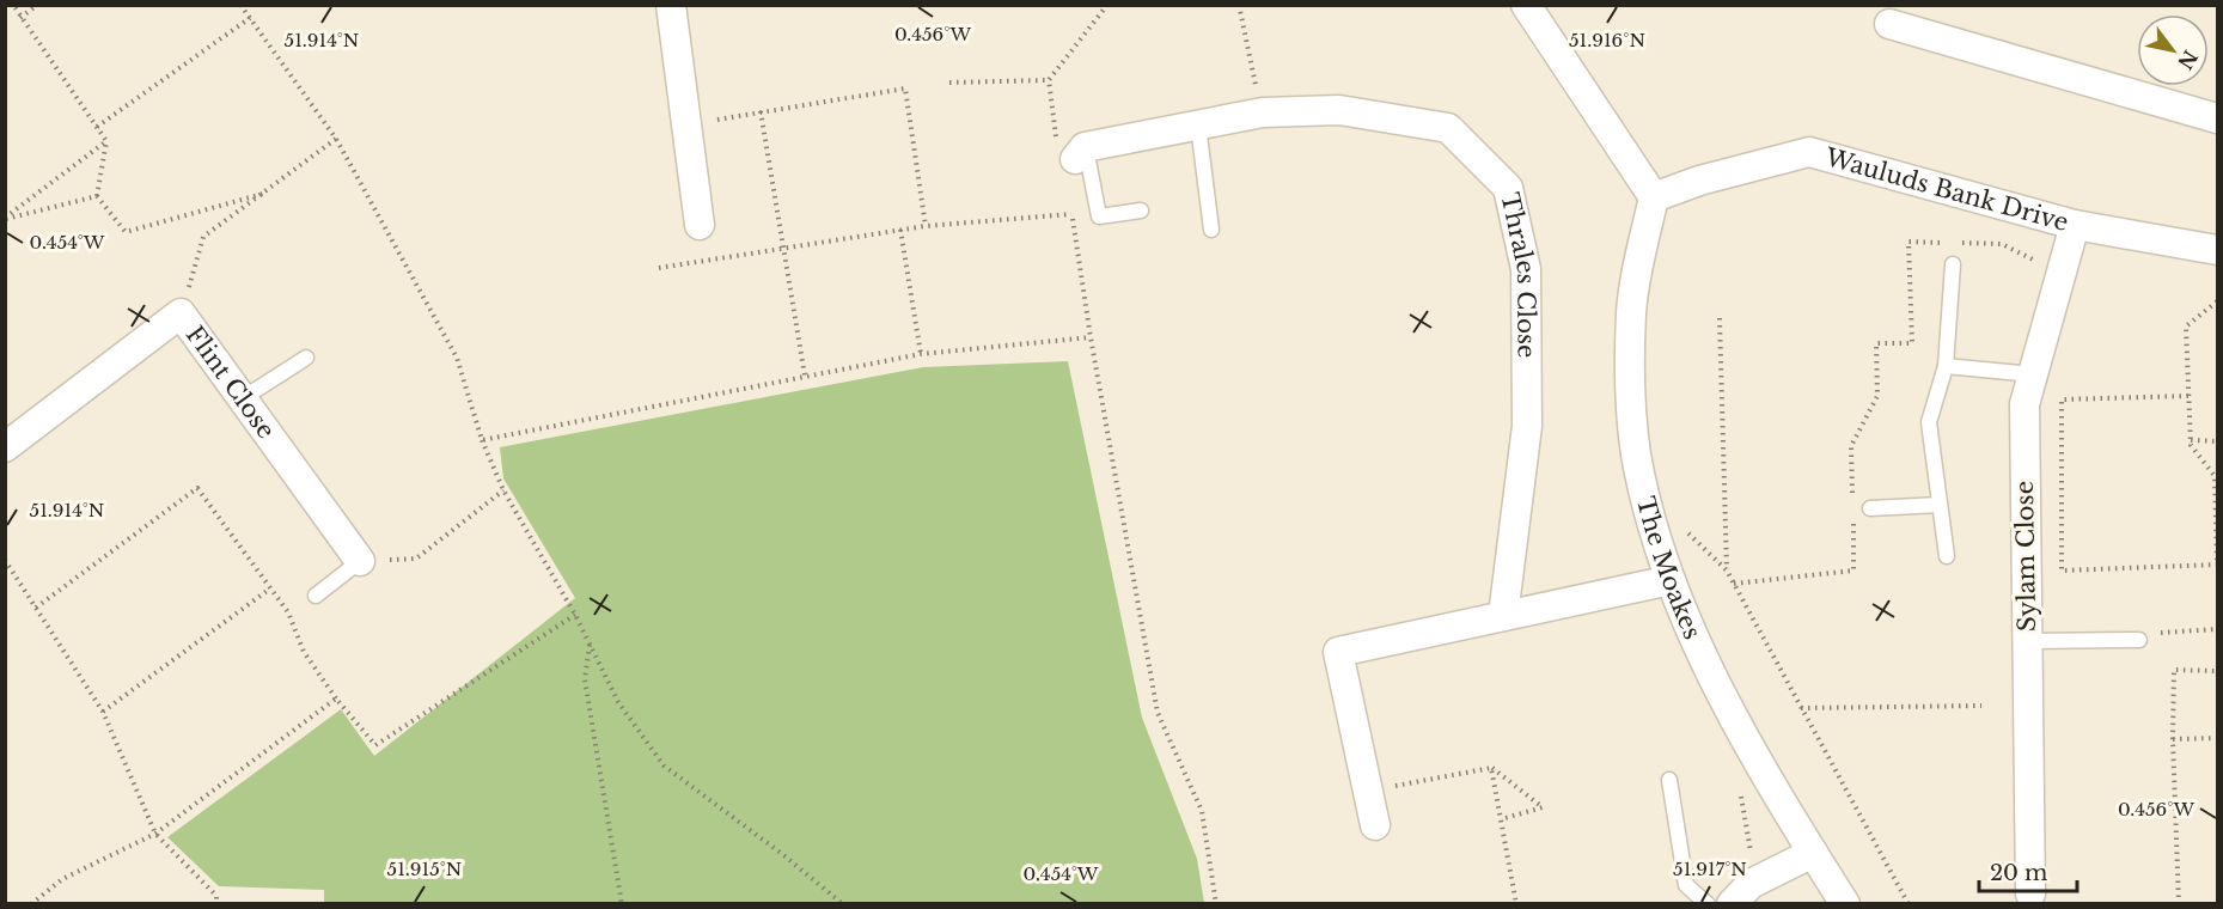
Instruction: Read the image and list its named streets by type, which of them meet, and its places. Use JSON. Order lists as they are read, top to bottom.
{
  "streets": {
    "street": [
      "Wauluds Bank Drive",
      "Thrales Close",
      "Flint Close",
      "Sylam Close",
      "The Moakes"
    ]
  },
  "crossings": [
    ["Wauluds Bank Drive", "Sylam Close"],
    ["Wauluds Bank Drive", "The Moakes"]
  ],
  "scale_bar": "20 m",
  "north": "bottom right",
  "coordinates": [
    "0.456°W",
    "51.914°N",
    "51.916°N",
    "0.454°W",
    "51.915°N",
    "51.917°N"
  ]
}
